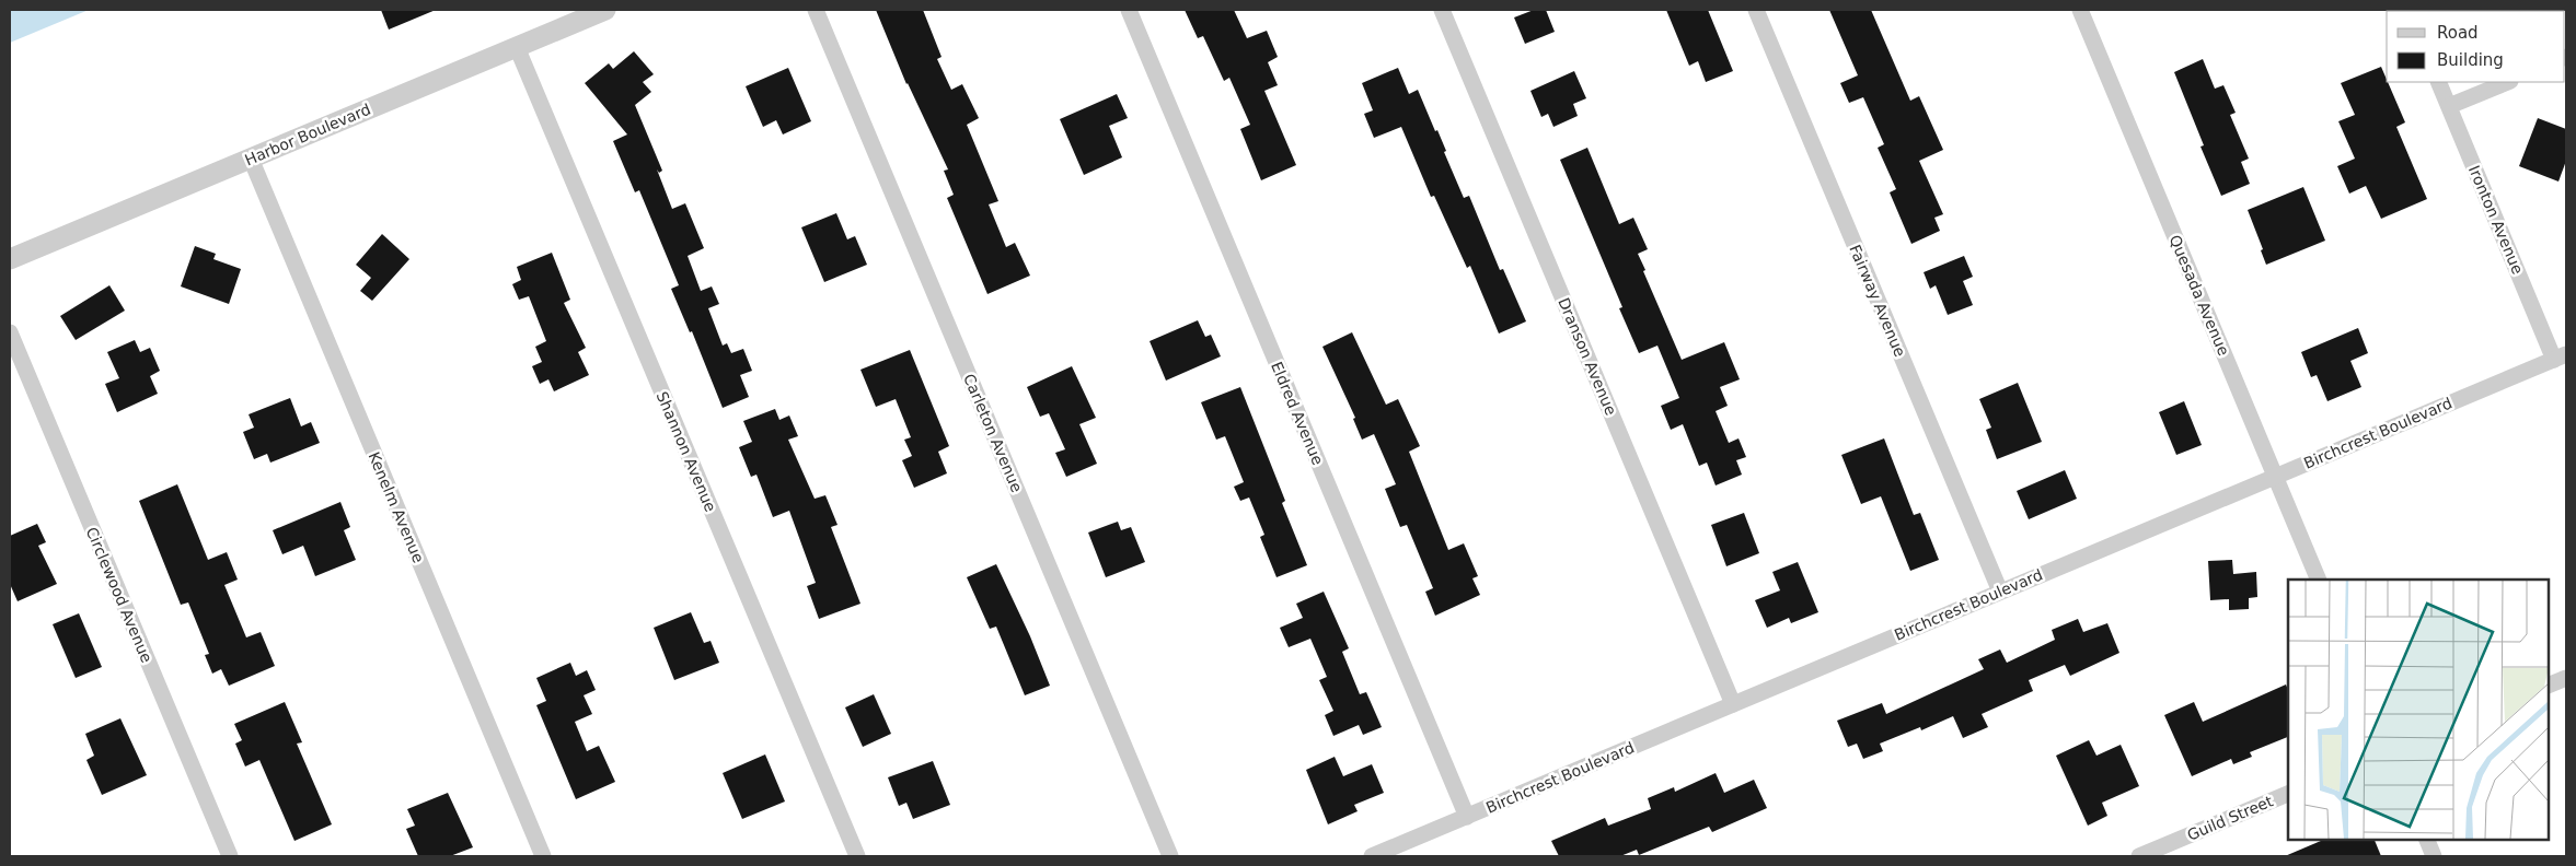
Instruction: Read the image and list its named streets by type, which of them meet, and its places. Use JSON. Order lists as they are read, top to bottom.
{
  "streets": {
    "street": [
      "Harbor Boulevard",
      "Ironton Avenue",
      "Quesada Avenue",
      "Fairway Avenue",
      "Dranson Avenue",
      "Eldred Avenue",
      "Carleton Avenue",
      "Birchcrest Boulevard",
      "Shannon Avenue",
      "Kenelm Avenue",
      "Circlewood Avenue",
      "Guild Street"
    ]
  },
  "crossings": [
    ["Harbor Boulevard", "Shannon Avenue"],
    ["Harbor Boulevard", "Kenelm Avenue"],
    ["Ironton Avenue", "Birchcrest Boulevard"],
    ["Quesada Avenue", "Birchcrest Boulevard"],
    ["Fairway Avenue", "Birchcrest Boulevard"],
    ["Dranson Avenue", "Birchcrest Boulevard"],
    ["Eldred Avenue", "Birchcrest Boulevard"]
  ],
  "legend": ["Road", "Building"]
}
